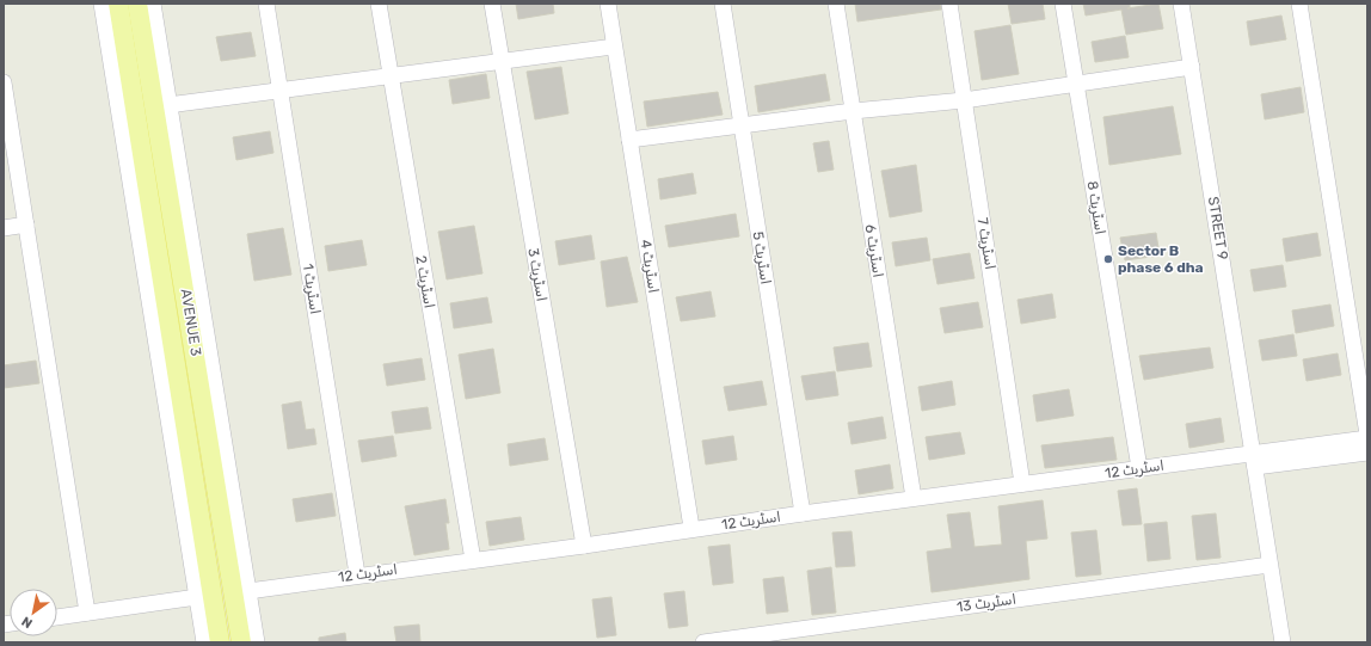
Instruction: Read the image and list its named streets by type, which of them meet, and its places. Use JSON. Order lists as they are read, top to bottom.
{
  "streets": {
    "main road": ["AVENUE 3"],
    "street": [
      "اسٹریٹ 8",
      "STREET 9",
      "اسٹریٹ 7",
      "اسٹریٹ 6",
      "اسٹریٹ 5",
      "اسٹریٹ 4",
      "اسٹریٹ 3",
      "اسٹریٹ 2",
      "اسٹریٹ 1",
      "اسٹریٹ 12",
      "اسٹریٹ 13"
    ]
  },
  "crossings": [
    ["اسٹریٹ 8", "اسٹریٹ 12"],
    ["STREET 9", "اسٹریٹ 12"],
    ["STREET 9", "اسٹریٹ 13"],
    ["اسٹریٹ 7", "اسٹریٹ 12"],
    ["اسٹریٹ 6", "اسٹریٹ 12"],
    ["اسٹریٹ 5", "اسٹریٹ 12"],
    ["اسٹریٹ 4", "اسٹریٹ 12"],
    ["اسٹریٹ 3", "اسٹریٹ 12"],
    ["اسٹریٹ 2", "اسٹریٹ 12"],
    ["اسٹریٹ 1", "اسٹریٹ 12"]
  ],
  "places": ["Sector B phase 6 dha"],
  "north": "bottom left"
}
